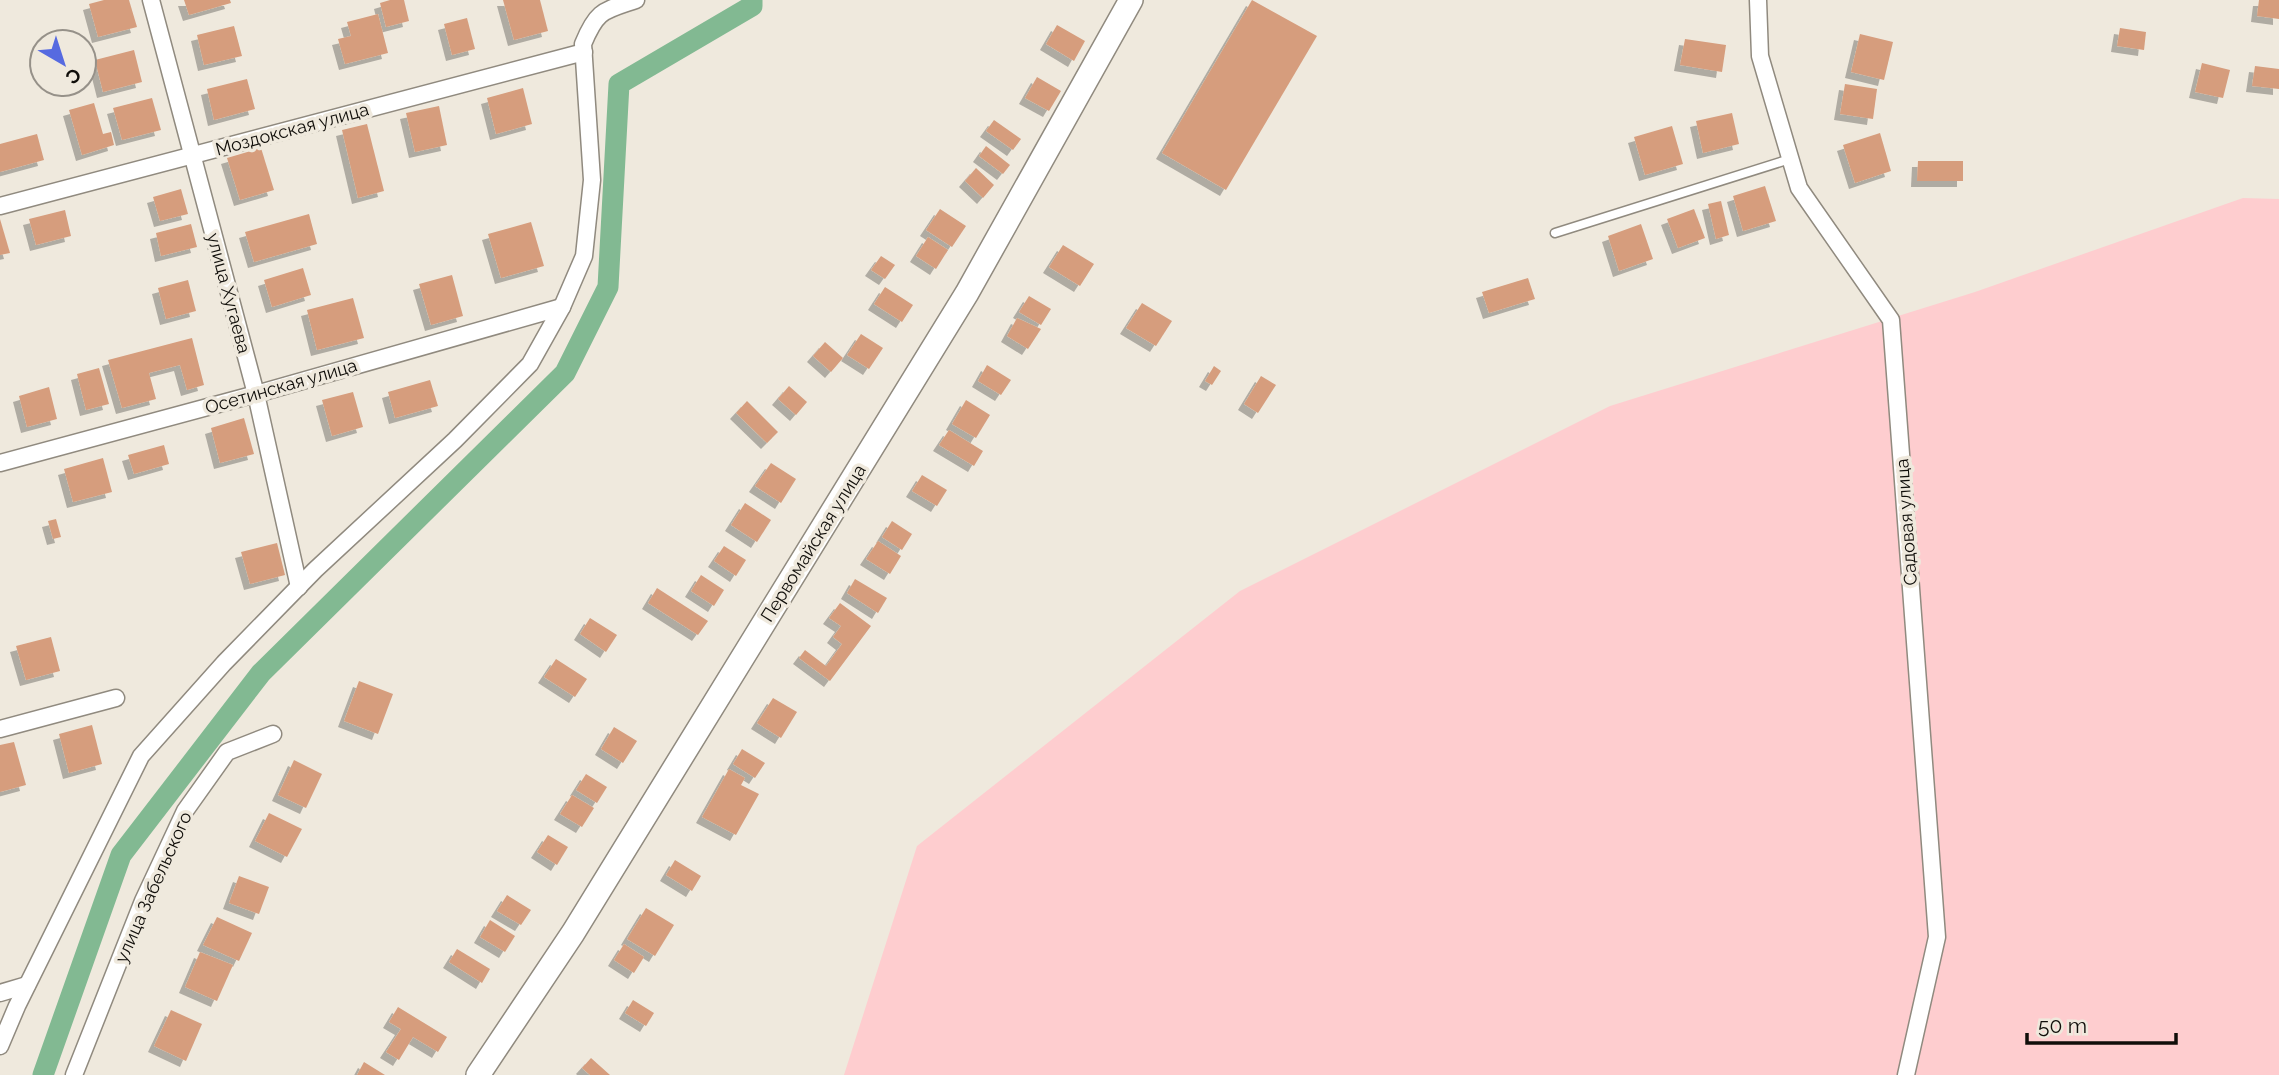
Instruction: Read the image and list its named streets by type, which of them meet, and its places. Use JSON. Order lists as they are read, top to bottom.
{
  "streets": {
    "main road": ["Первомайская улица"],
    "street": [
      "Моздокская улица",
      "улица Хугаева",
      "Осетинская улица",
      "Садовая улица",
      "улица Забельского"
    ]
  },
  "crossings": [
    ["Моздокская улица", "улица Хугаева"],
    ["улица Хугаева", "Осетинская улица"]
  ],
  "scale_bar": "50 m",
  "north": "bottom right"
}
